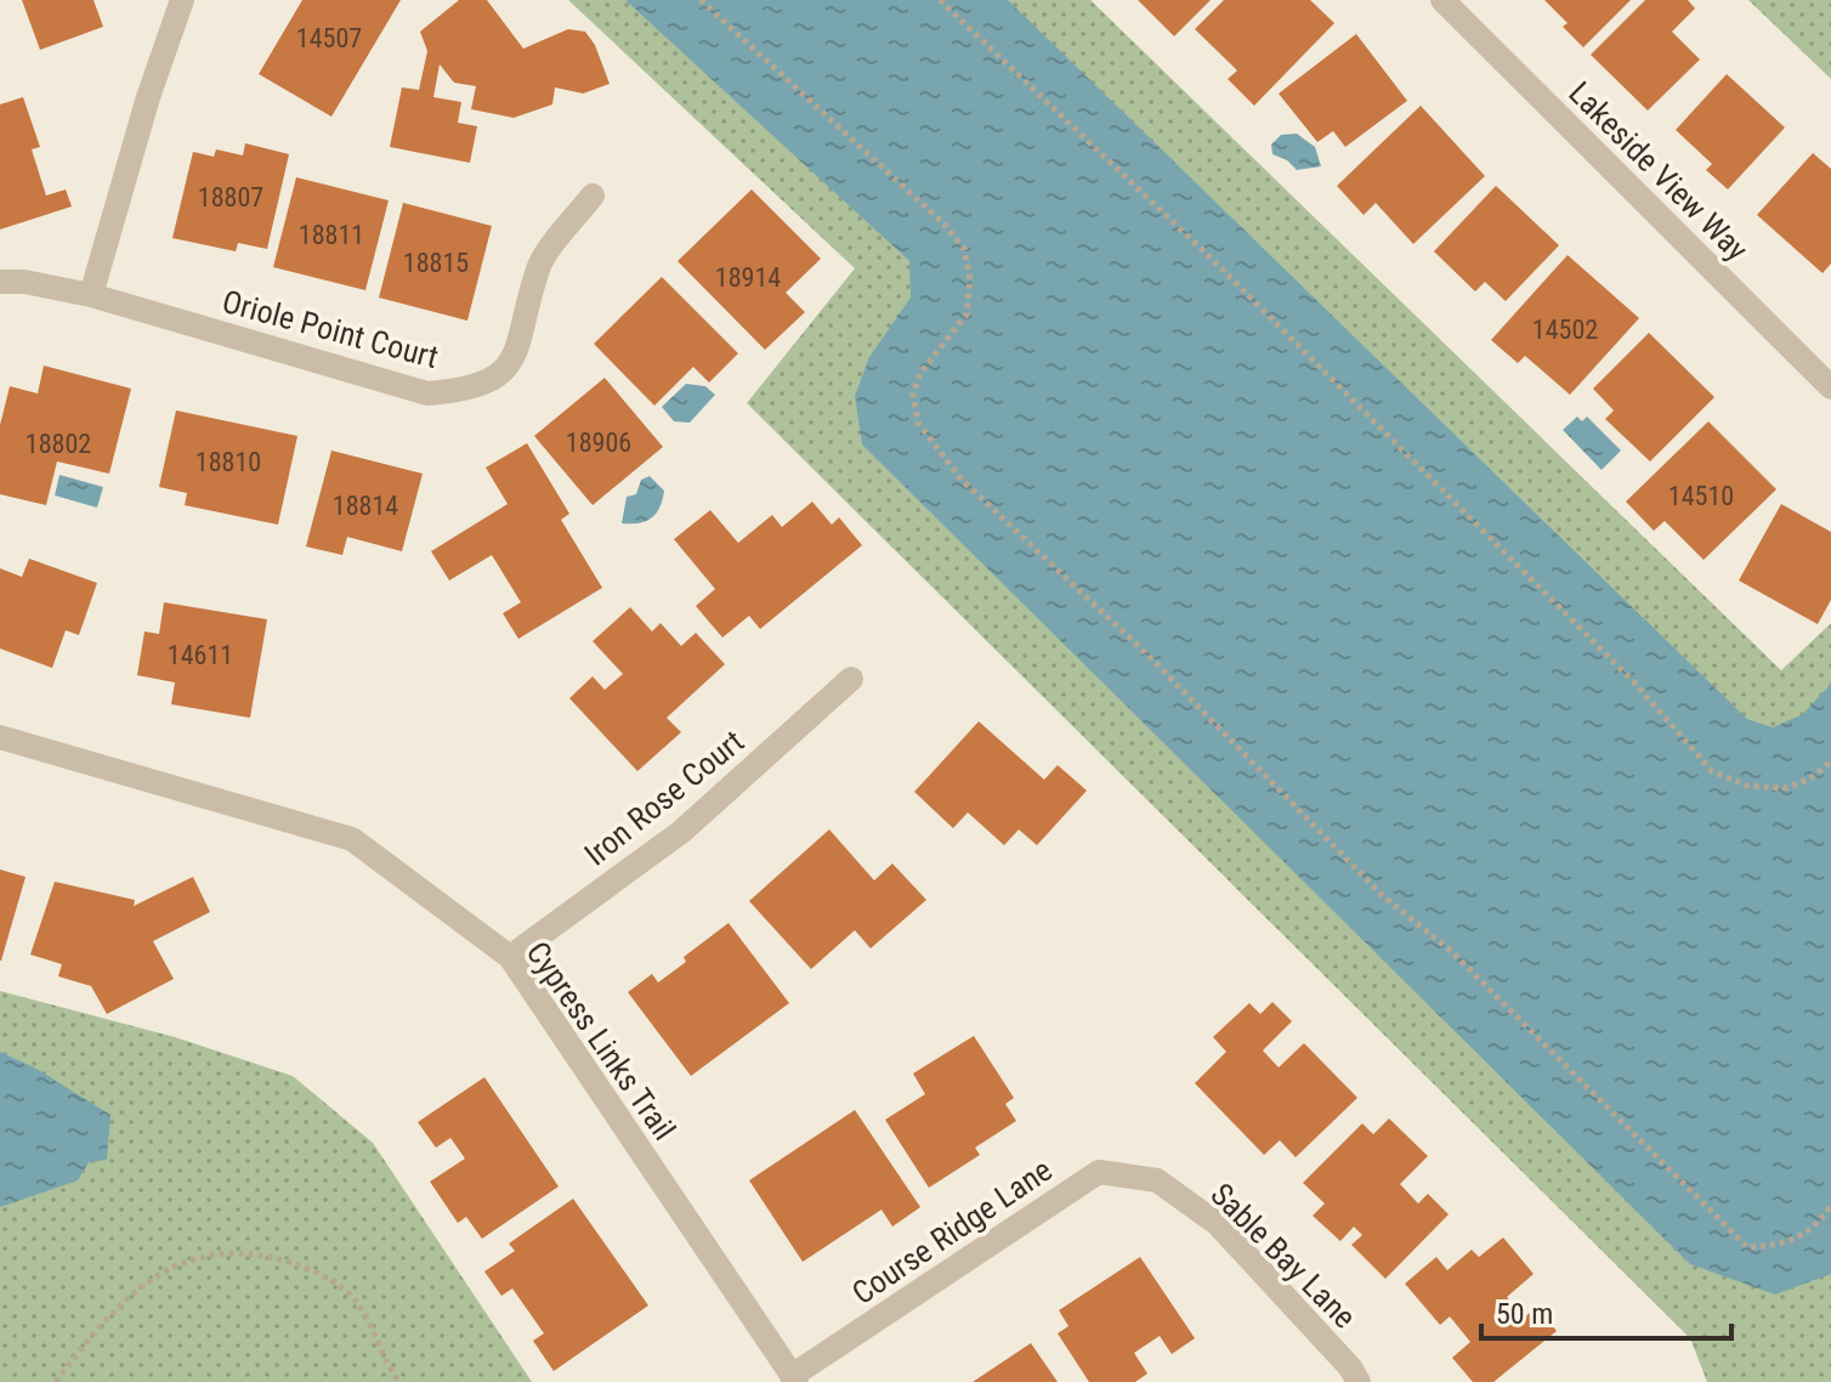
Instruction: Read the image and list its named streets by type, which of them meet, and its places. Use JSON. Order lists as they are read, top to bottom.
{
  "streets": {
    "street": [
      "Lakeside View Way",
      "Oriole Point Court",
      "Iron Rose Court",
      "Cypress Links Trail",
      "Course Ridge Lane",
      "Sable Bay Lane"
    ]
  },
  "crossings": [
    ["Iron Rose Court", "Cypress Links Trail"],
    ["Cypress Links Trail", "Course Ridge Lane"],
    ["Course Ridge Lane", "Sable Bay Lane"]
  ],
  "house_numbers": [
    "14507",
    "18807",
    "18811",
    "18815",
    "18914",
    "14502",
    "18906",
    "18802",
    "18810",
    "14510",
    "18814",
    "14611"
  ],
  "scale_bar": "50 m"
}
